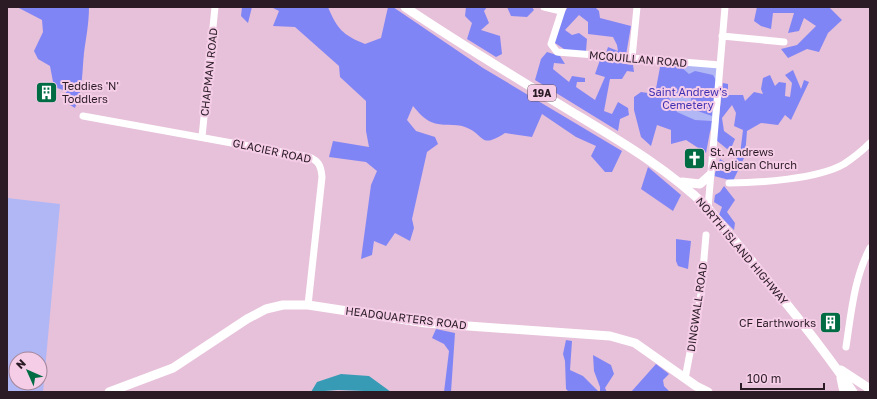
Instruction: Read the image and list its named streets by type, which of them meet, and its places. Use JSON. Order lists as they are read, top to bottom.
{
  "streets": {
    "main road": ["19A", "NORTH ISLAND HIGHWAY", "HEADQUARTERS ROAD"],
    "street": [
      "MCQUILLAN ROAD",
      "CHAPMAN ROAD",
      "GLACIER ROAD",
      "DINGWALL ROAD"
    ]
  },
  "crossings": [
    ["CHAPMAN ROAD", "GLACIER ROAD"],
    ["GLACIER ROAD", "HEADQUARTERS ROAD"],
    ["DINGWALL ROAD", "HEADQUARTERS ROAD"]
  ],
  "parks": ["Saint Andrew's Cemetery"],
  "places": {
    "building": ["Teddies 'N' Toddlers", "CF Earthworks"],
    "church": ["St. Andrews Anglican Church"]
  },
  "scale_bar": "100 m",
  "north": "top left"
}
